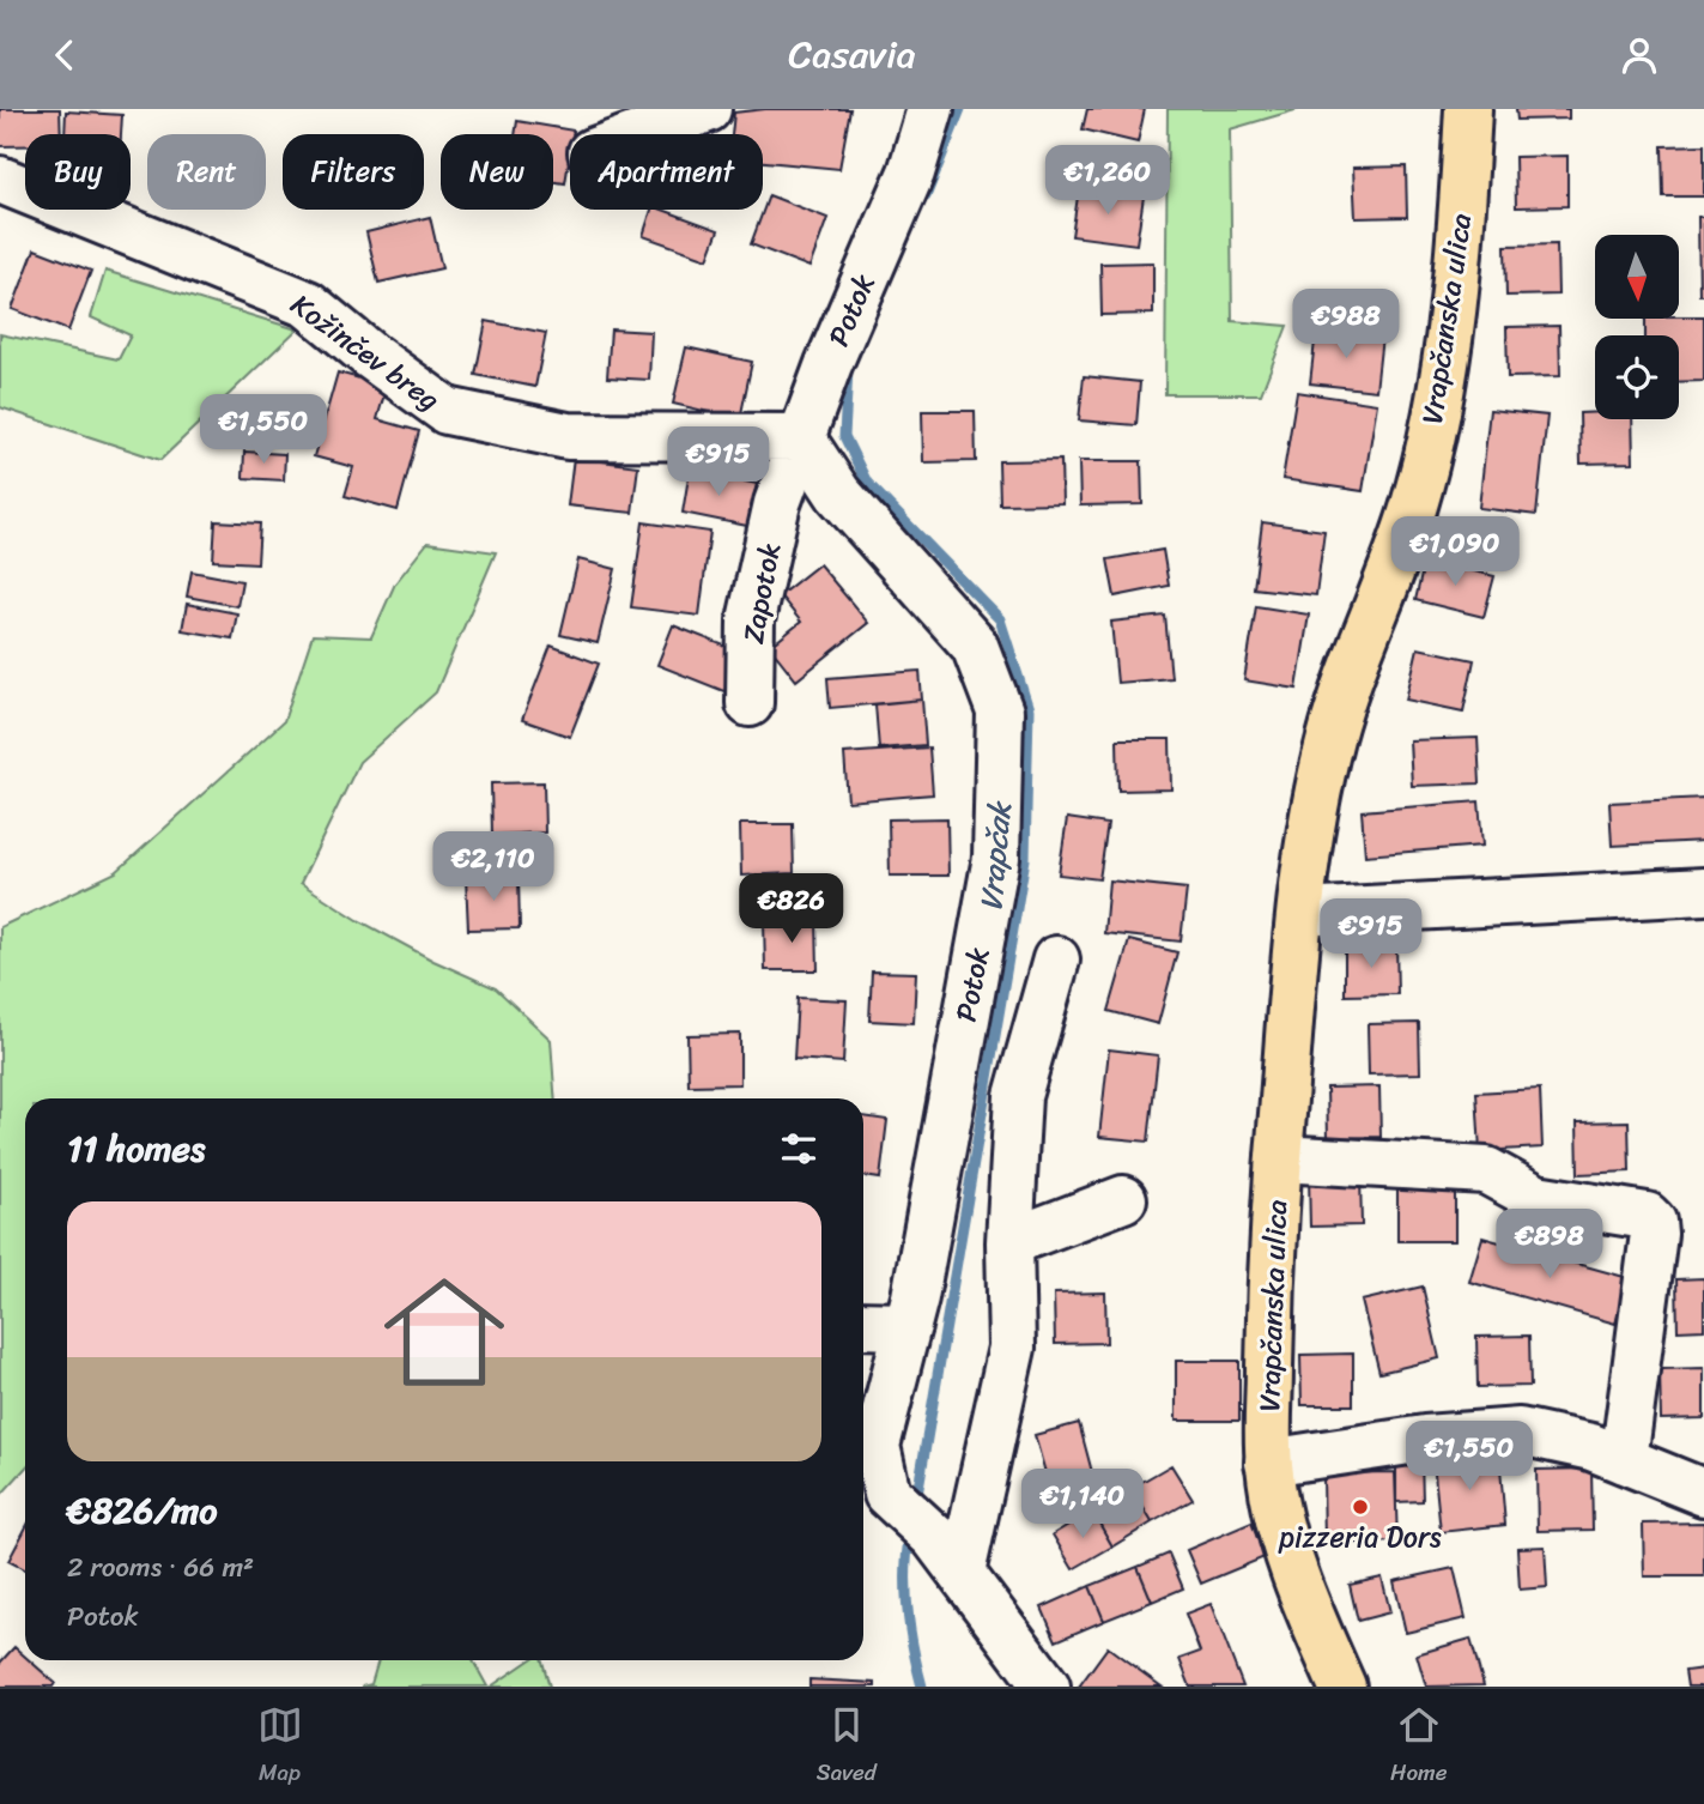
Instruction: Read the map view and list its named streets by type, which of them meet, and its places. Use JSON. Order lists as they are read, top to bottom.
{
  "streets": {
    "main road": ["Vrapčanska ulica"],
    "street": ["Potok", "Kožinčev breg", "Zapotok"]
  },
  "crossings": [
    ["Potok", "Kožinčev breg"],
    ["Potok", "Zapotok"],
    ["Kožinčev breg", "Zapotok"]
  ],
  "water": ["Vrapčak"],
  "places": ["pizzeria Dors"],
  "north": "bottom",
  "page": {
    "header": "Casavia",
    "chip": [
      "Buy",
      "Rent",
      "Filters",
      "New",
      "Apartment"
    ],
    "price": [
      "€1,260",
      "€988",
      "€1,550",
      "€915",
      "€1,090",
      "€2,110",
      "€826",
      "€915",
      "€898",
      "€1,550",
      "€1,140"
    ],
    "heading": "11 homes",
    "list": [
      {
        "name": "€826/mo",
        "note": "2 rooms · 66 m² · Potok"
      }
    ],
    "tabs": ["Map", "Saved", "Home"]
  }
}
